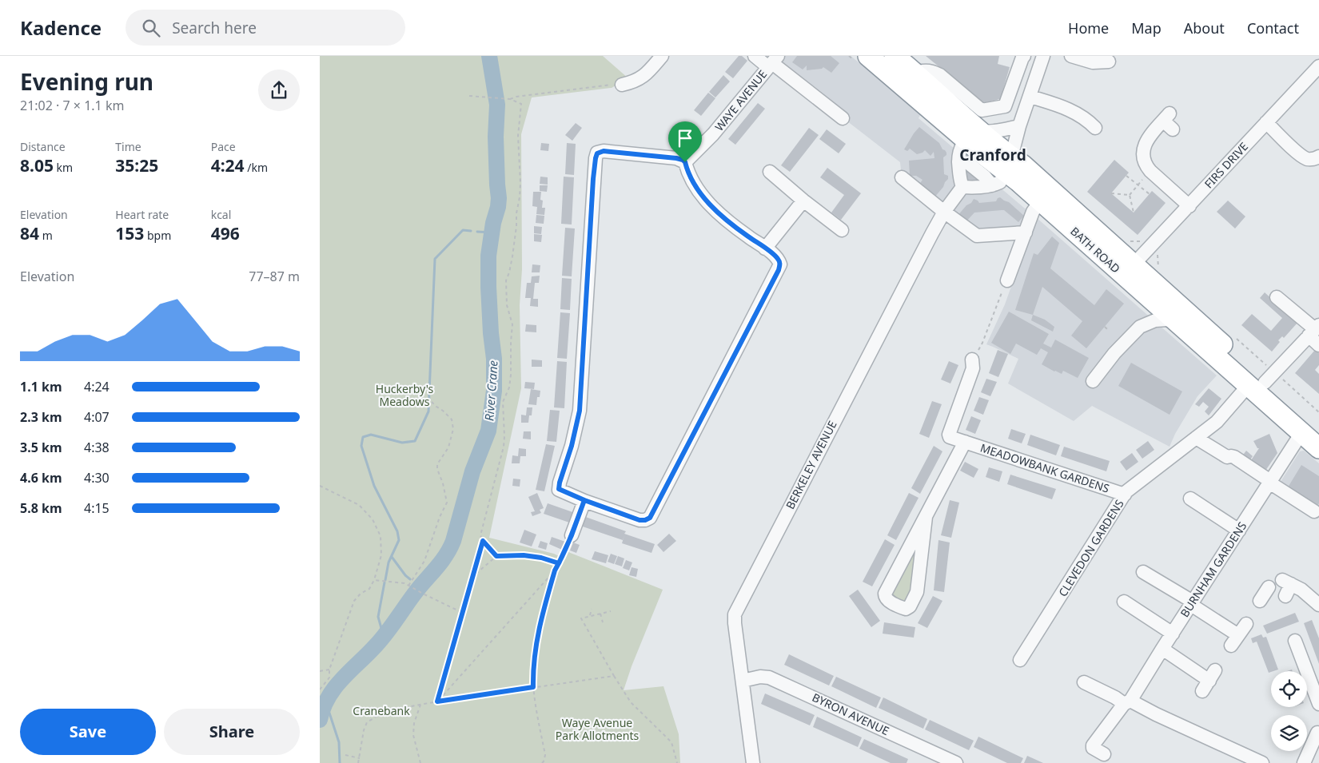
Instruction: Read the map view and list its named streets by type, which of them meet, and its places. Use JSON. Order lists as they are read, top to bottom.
{
  "streets": {
    "highway": ["BATH ROAD"],
    "street": [
      "WAYE AVENUE",
      "FIRS DRIVE",
      "BERKELEY AVENUE",
      "MEADOWBANK GARDENS",
      "CLEVEDON GARDENS",
      "BURNHAM GARDENS",
      "BYRON AVENUE"
    ]
  },
  "crossings": [
    ["FIRS DRIVE", "BATH ROAD"],
    ["BATH ROAD", "CLEVEDON GARDENS"],
    ["BATH ROAD", "BURNHAM GARDENS"],
    ["BERKELEY AVENUE", "BYRON AVENUE"],
    ["MEADOWBANK GARDENS", "CLEVEDON GARDENS"]
  ],
  "districts": ["Cranford"],
  "water": ["River Crane"],
  "parks": ["Huckerby's Meadows", "Cranebank", "Waye Avenue Park Allotments"],
  "page": {
    "header": "Kadence",
    "search": "Search here",
    "nav": [
      "Home",
      "Map",
      "About",
      "Contact"
    ],
    "heading": ["Evening run", "21:02 · 7 × 1.1 km"],
    "stats": [
      ["Distance", "8.05 km"],
      ["Time", "35:25"],
      ["Pace", "4:24 /km"],
      ["Elevation", "84 m"],
      ["Heart rate", "153 bpm"],
      ["kcal", "496"]
    ],
    "chart": ["Elevation", "77–87 m"],
    "list": [
      {
        "name": "1.1 km",
        "note": "4:24"
      },
      {
        "name": "2.3 km",
        "note": "4:07"
      },
      {
        "name": "3.5 km",
        "note": "4:38"
      },
      {
        "name": "4.6 km",
        "note": "4:30"
      },
      {
        "name": "5.8 km",
        "note": "4:15"
      }
    ],
    "buttons": ["Save", "Share"]
  }
}
